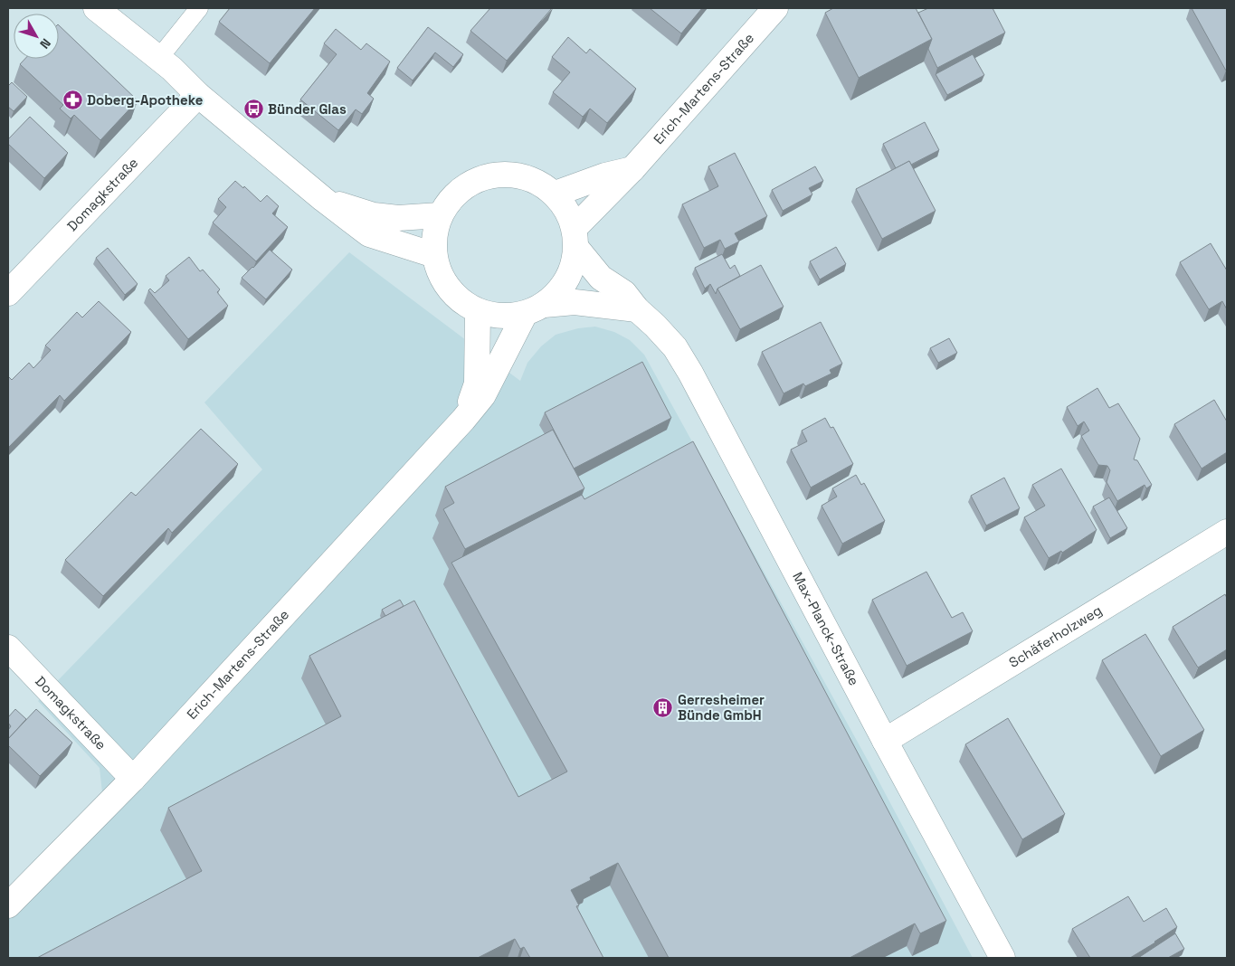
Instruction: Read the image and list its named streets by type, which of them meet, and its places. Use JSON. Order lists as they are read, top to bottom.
{
  "streets": {
    "street": [
      "Erich-Martens-Straße",
      "Domagkstraße",
      "Max-Planck-Straße",
      "Schäferholzweg"
    ]
  },
  "crossings": [
    ["Erich-Martens-Straße", "Domagkstraße"],
    ["Erich-Martens-Straße", "Max-Planck-Straße"],
    ["Max-Planck-Straße", "Schäferholzweg"]
  ],
  "places": {
    "pharmacy": ["Doberg-Apotheke"],
    "bus stop": ["Bünder Glas"],
    "building": ["Gerresheimer Bünde GmbH"]
  },
  "north": "bottom right"
}
